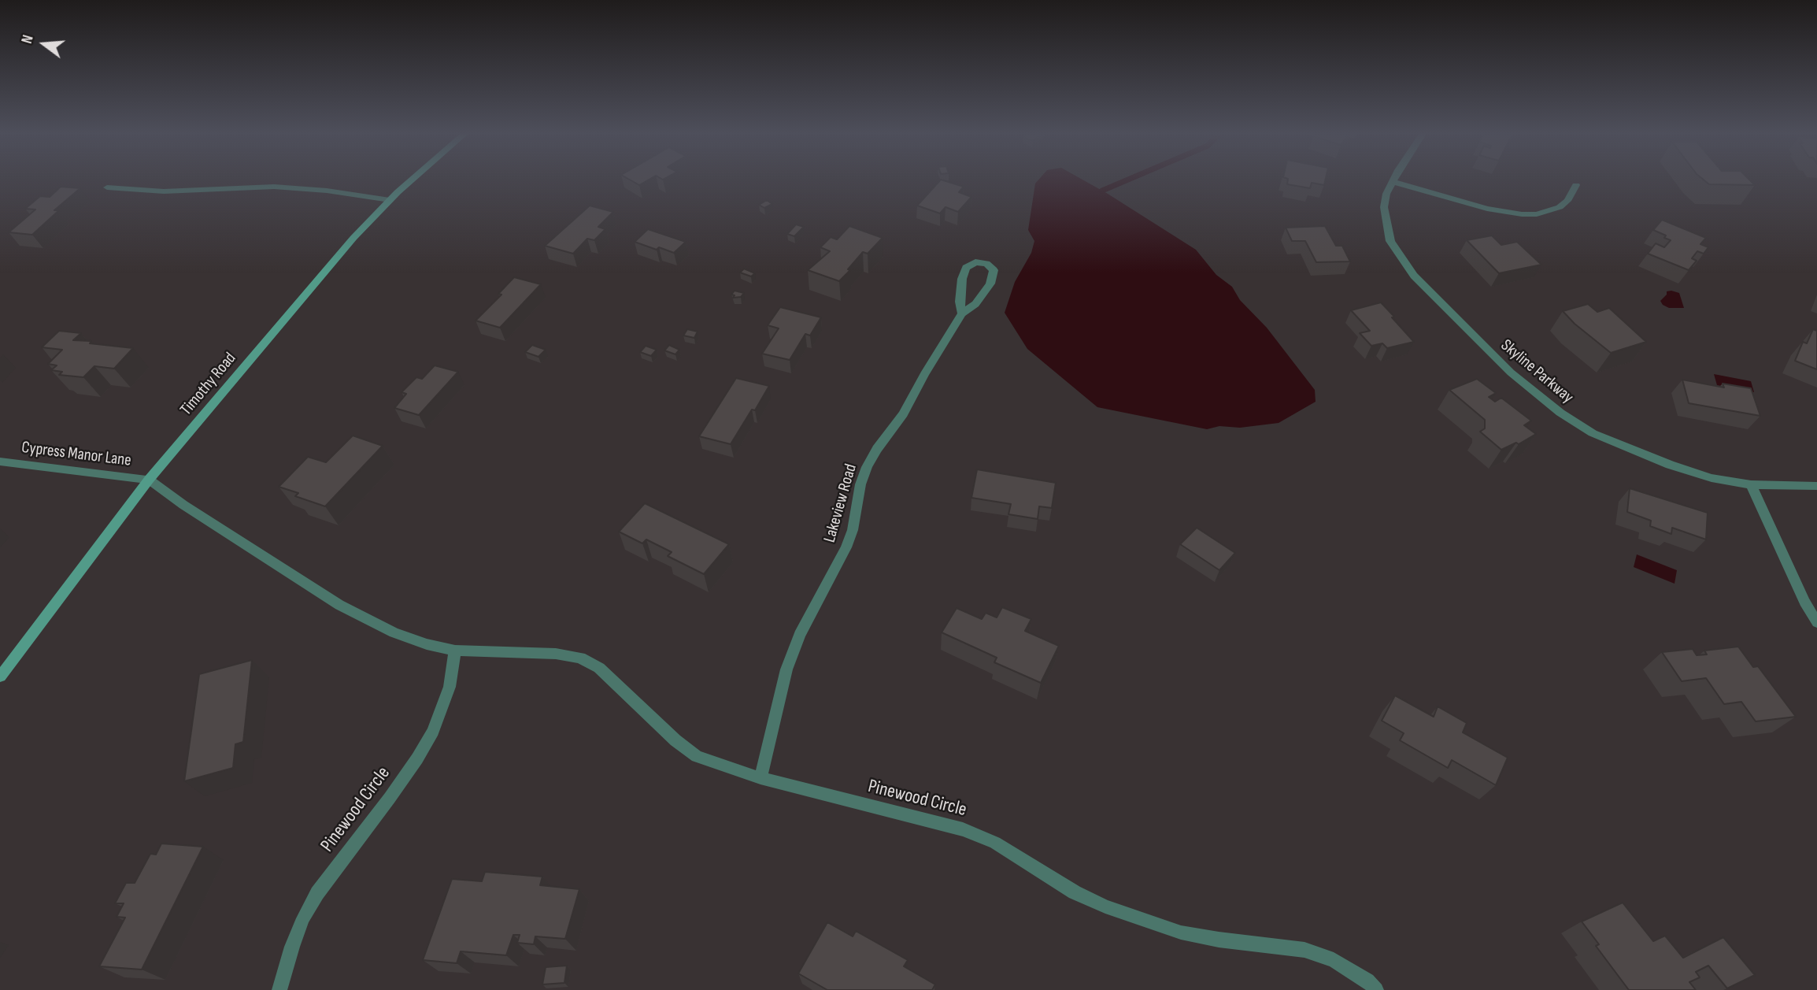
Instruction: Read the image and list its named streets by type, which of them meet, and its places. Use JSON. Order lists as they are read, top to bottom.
{
  "streets": {
    "main road": ["Timothy Road"],
    "street": [
      "Skyline Parkway",
      "Cypress Manor Lane",
      "Lakeview Road",
      "Pinewood Circle"
    ]
  },
  "crossings": [
    ["Timothy Road", "Cypress Manor Lane"],
    ["Timothy Road", "Pinewood Circle"],
    ["Cypress Manor Lane", "Pinewood Circle"],
    ["Lakeview Road", "Pinewood Circle"]
  ],
  "north": "left"
}
